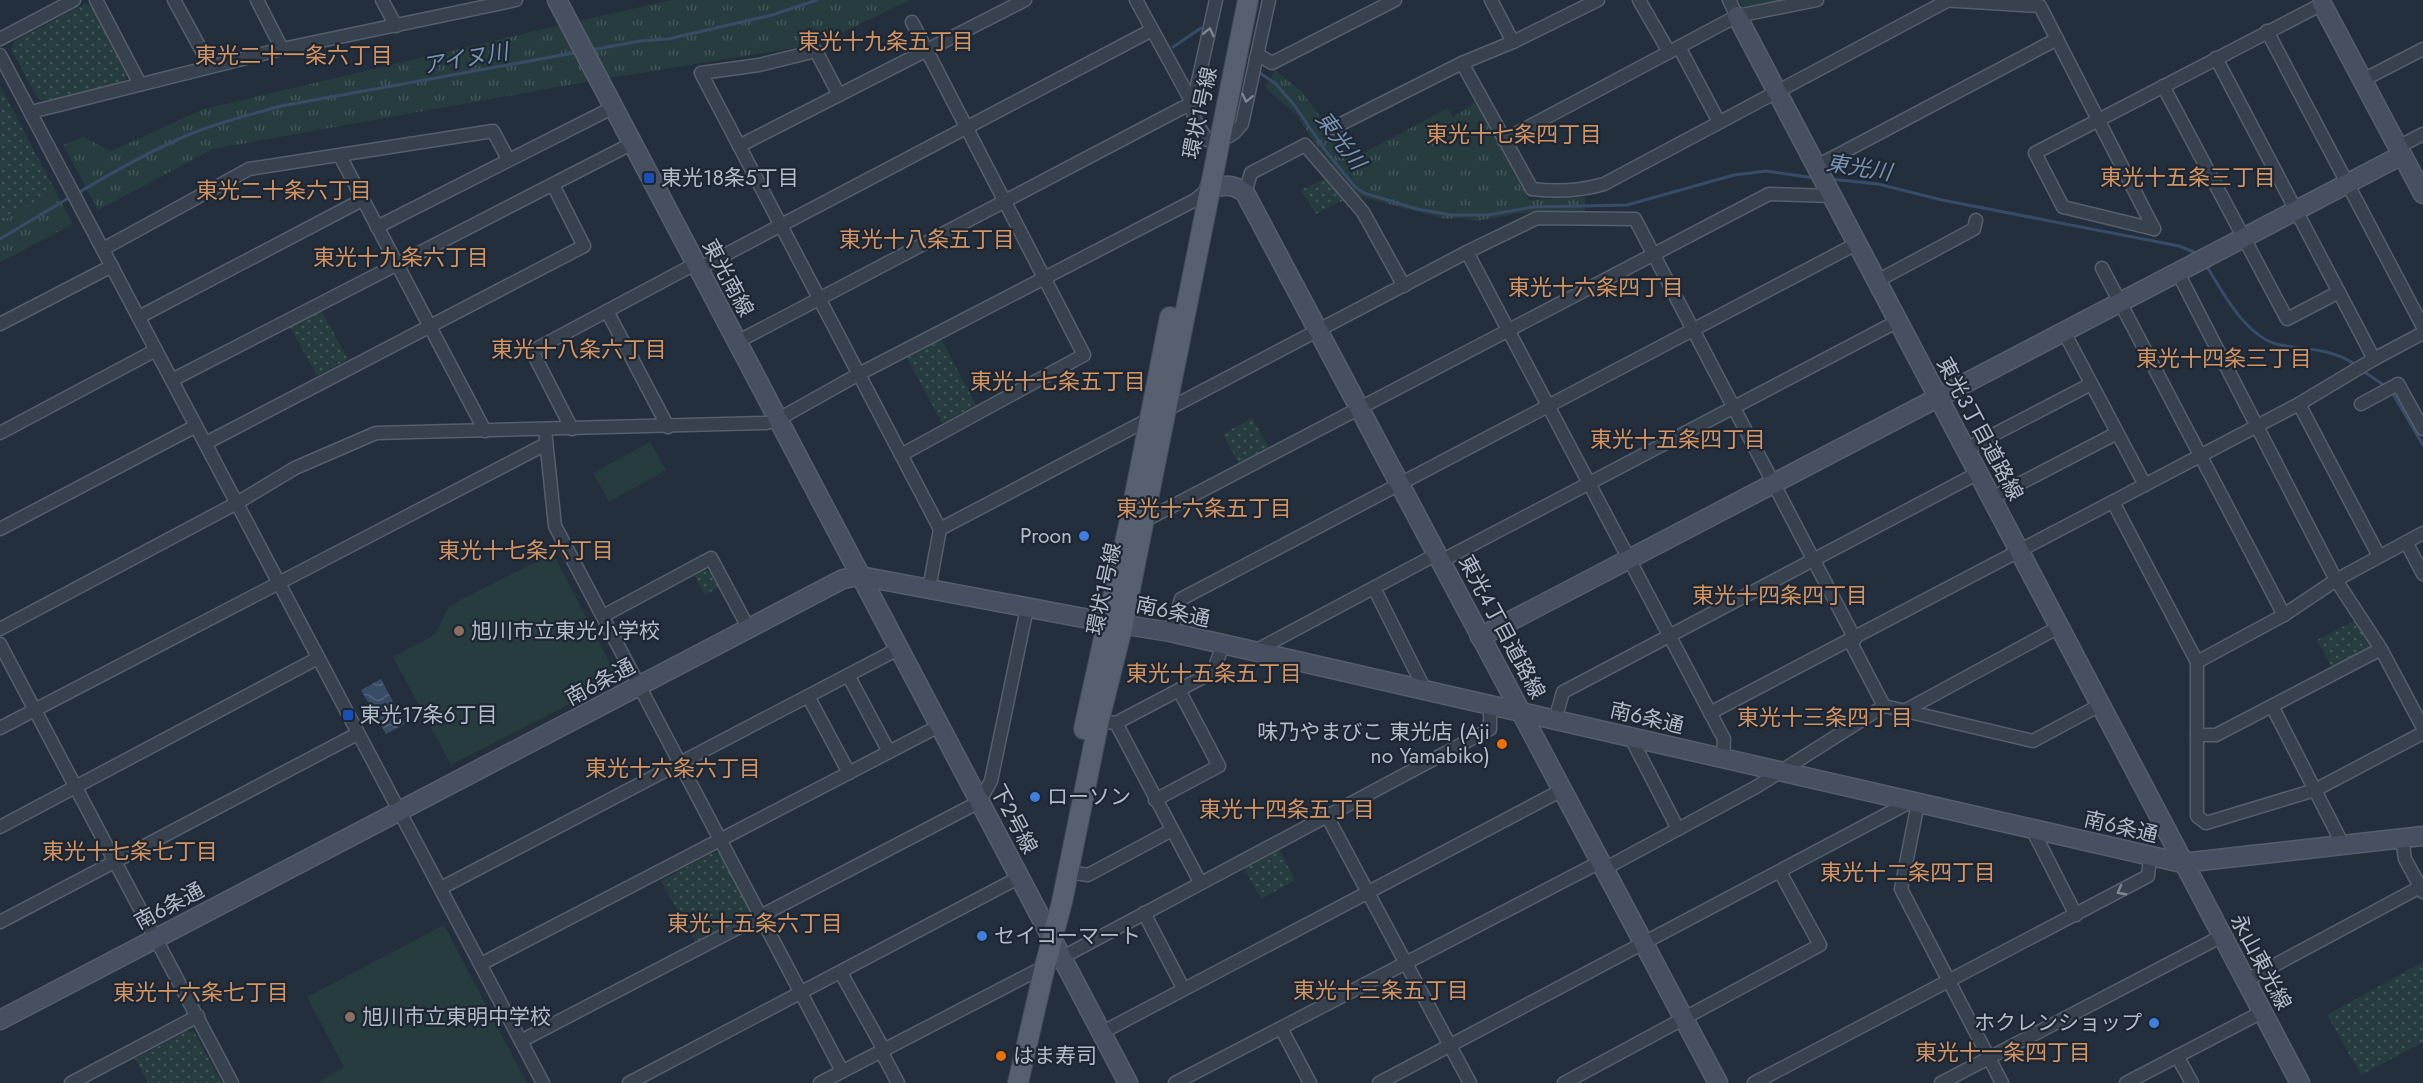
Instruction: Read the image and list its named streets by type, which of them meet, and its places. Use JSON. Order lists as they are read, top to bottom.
{
  "streets": {
    "main road": ["環状1号線"],
    "street": [
      "東光南線",
      "東光3丁目道路線",
      "南6条通",
      "東光4丁目道路線",
      "下2号線",
      "永山東光線"
    ]
  },
  "crossings": [
    ["環状1号線", "南6条通"],
    ["環状1号線", "下2号線"],
    ["東光南線", "南6条通"],
    ["東光南線", "下2号線"],
    ["東光3丁目道路線", "南6条通"],
    ["東光3丁目道路線", "永山東光線"],
    ["南6条通", "東光4丁目道路線"],
    ["南6条通", "下2号線"],
    ["南6条通", "永山東光線"]
  ],
  "districts": [
    "東光十九条五丁目",
    "東光二十一条六丁目",
    "東光十七条四丁目",
    "東光十五条三丁目",
    "東光二十条六丁目",
    "東光十八条五丁目",
    "東光十九条六丁目",
    "東光十六条四丁目",
    "東光十八条六丁目",
    "東光十四条三丁目",
    "東光十七条五丁目",
    "東光十五条四丁目",
    "東光十六条五丁目",
    "東光十七条六丁目",
    "東光十四条四丁目",
    "東光十五条五丁目",
    "東光十三条四丁目",
    "東光十六条六丁目",
    "東光十四条五丁目",
    "東光十七条七丁目",
    "東光十二条四丁目",
    "東光十五条六丁目",
    "東光十三条五丁目",
    "東光十六条七丁目",
    "東光十一条四丁目"
  ],
  "water": ["アイヌ川", "東光川"],
  "places": {
    "transit": ["東光18条5丁目", "東光17条6丁目"],
    "other": [
      "Proon",
      "旭川市立東光小学校",
      "味乃やまびこ 東光店 (Aji no Yamabiko)",
      "ローソン",
      "セイコーマート",
      "旭川市立東明中学校",
      "ホクレンショップ",
      "はま寿司"
    ]
  }
}
